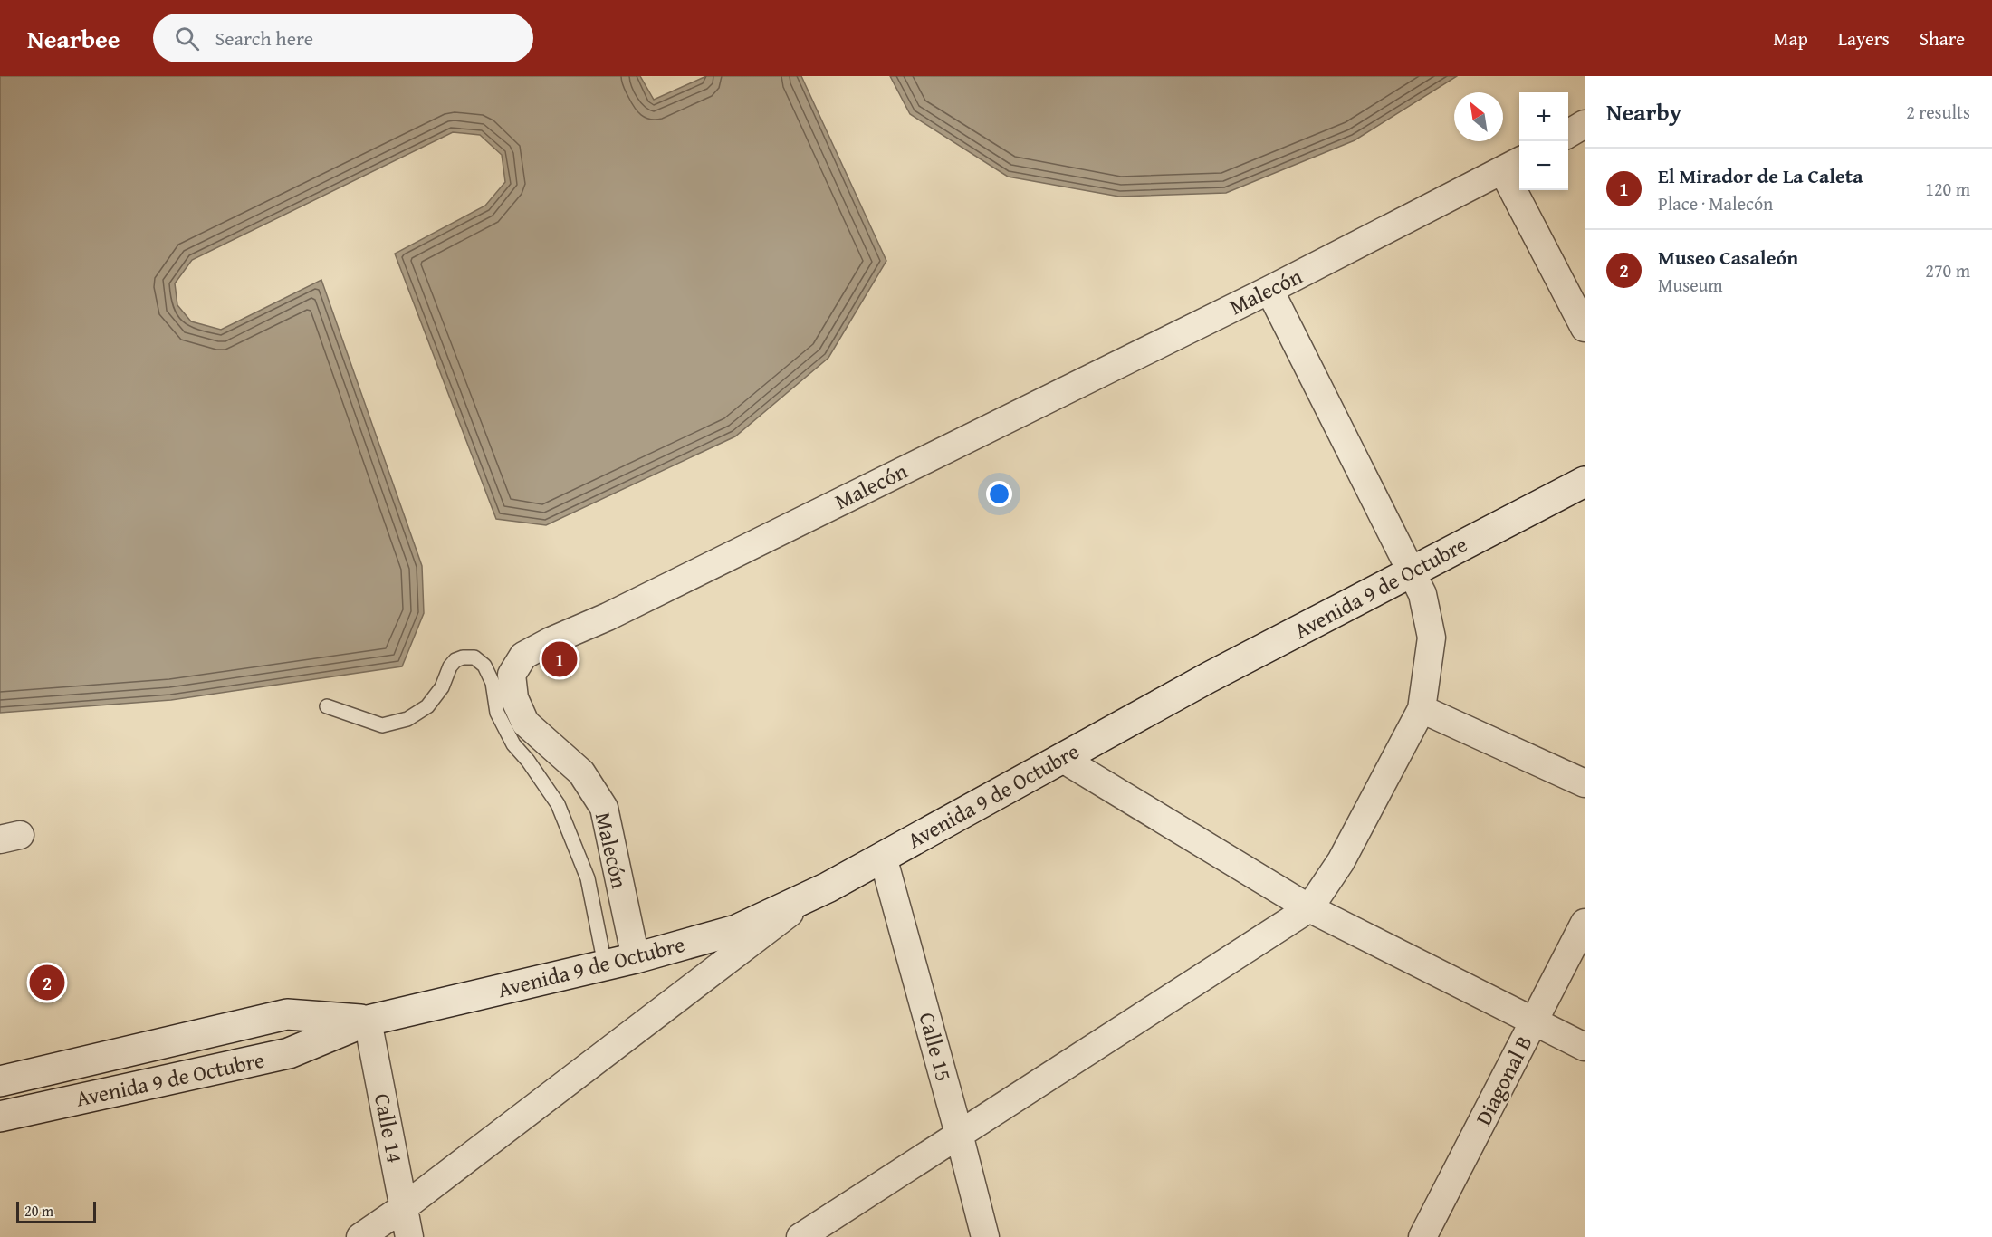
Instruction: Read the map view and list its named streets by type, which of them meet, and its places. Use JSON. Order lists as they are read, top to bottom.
{
  "streets": {
    "main road": ["Avenida 9 de Octubre"],
    "street": [
      "Malecón",
      "Calle 15",
      "Diagonal B",
      "Calle 14"
    ]
  },
  "crossings": [
    ["Malecón", "Avenida 9 de Octubre"],
    ["Avenida 9 de Octubre", "Calle 15"],
    ["Avenida 9 de Octubre", "Calle 14"]
  ],
  "scale_bar": "20 m",
  "north": "top left",
  "page": {
    "header": "Nearbee",
    "search": "Search here",
    "nav": ["Map", "Layers", "Share"],
    "heading": ["Nearby", "2 results"],
    "map_buttons": ["+", "−"],
    "list": [
      {
        "mark": "1",
        "name": "El Mirador de La Caleta",
        "note": "Place · Malecón",
        "value": "120 m"
      },
      {
        "mark": "2",
        "name": "Museo Casaleón",
        "note": "Museum",
        "value": "270 m"
      }
    ],
    "pins": ["1", "2"],
    "scale": "20 m"
  }
}
